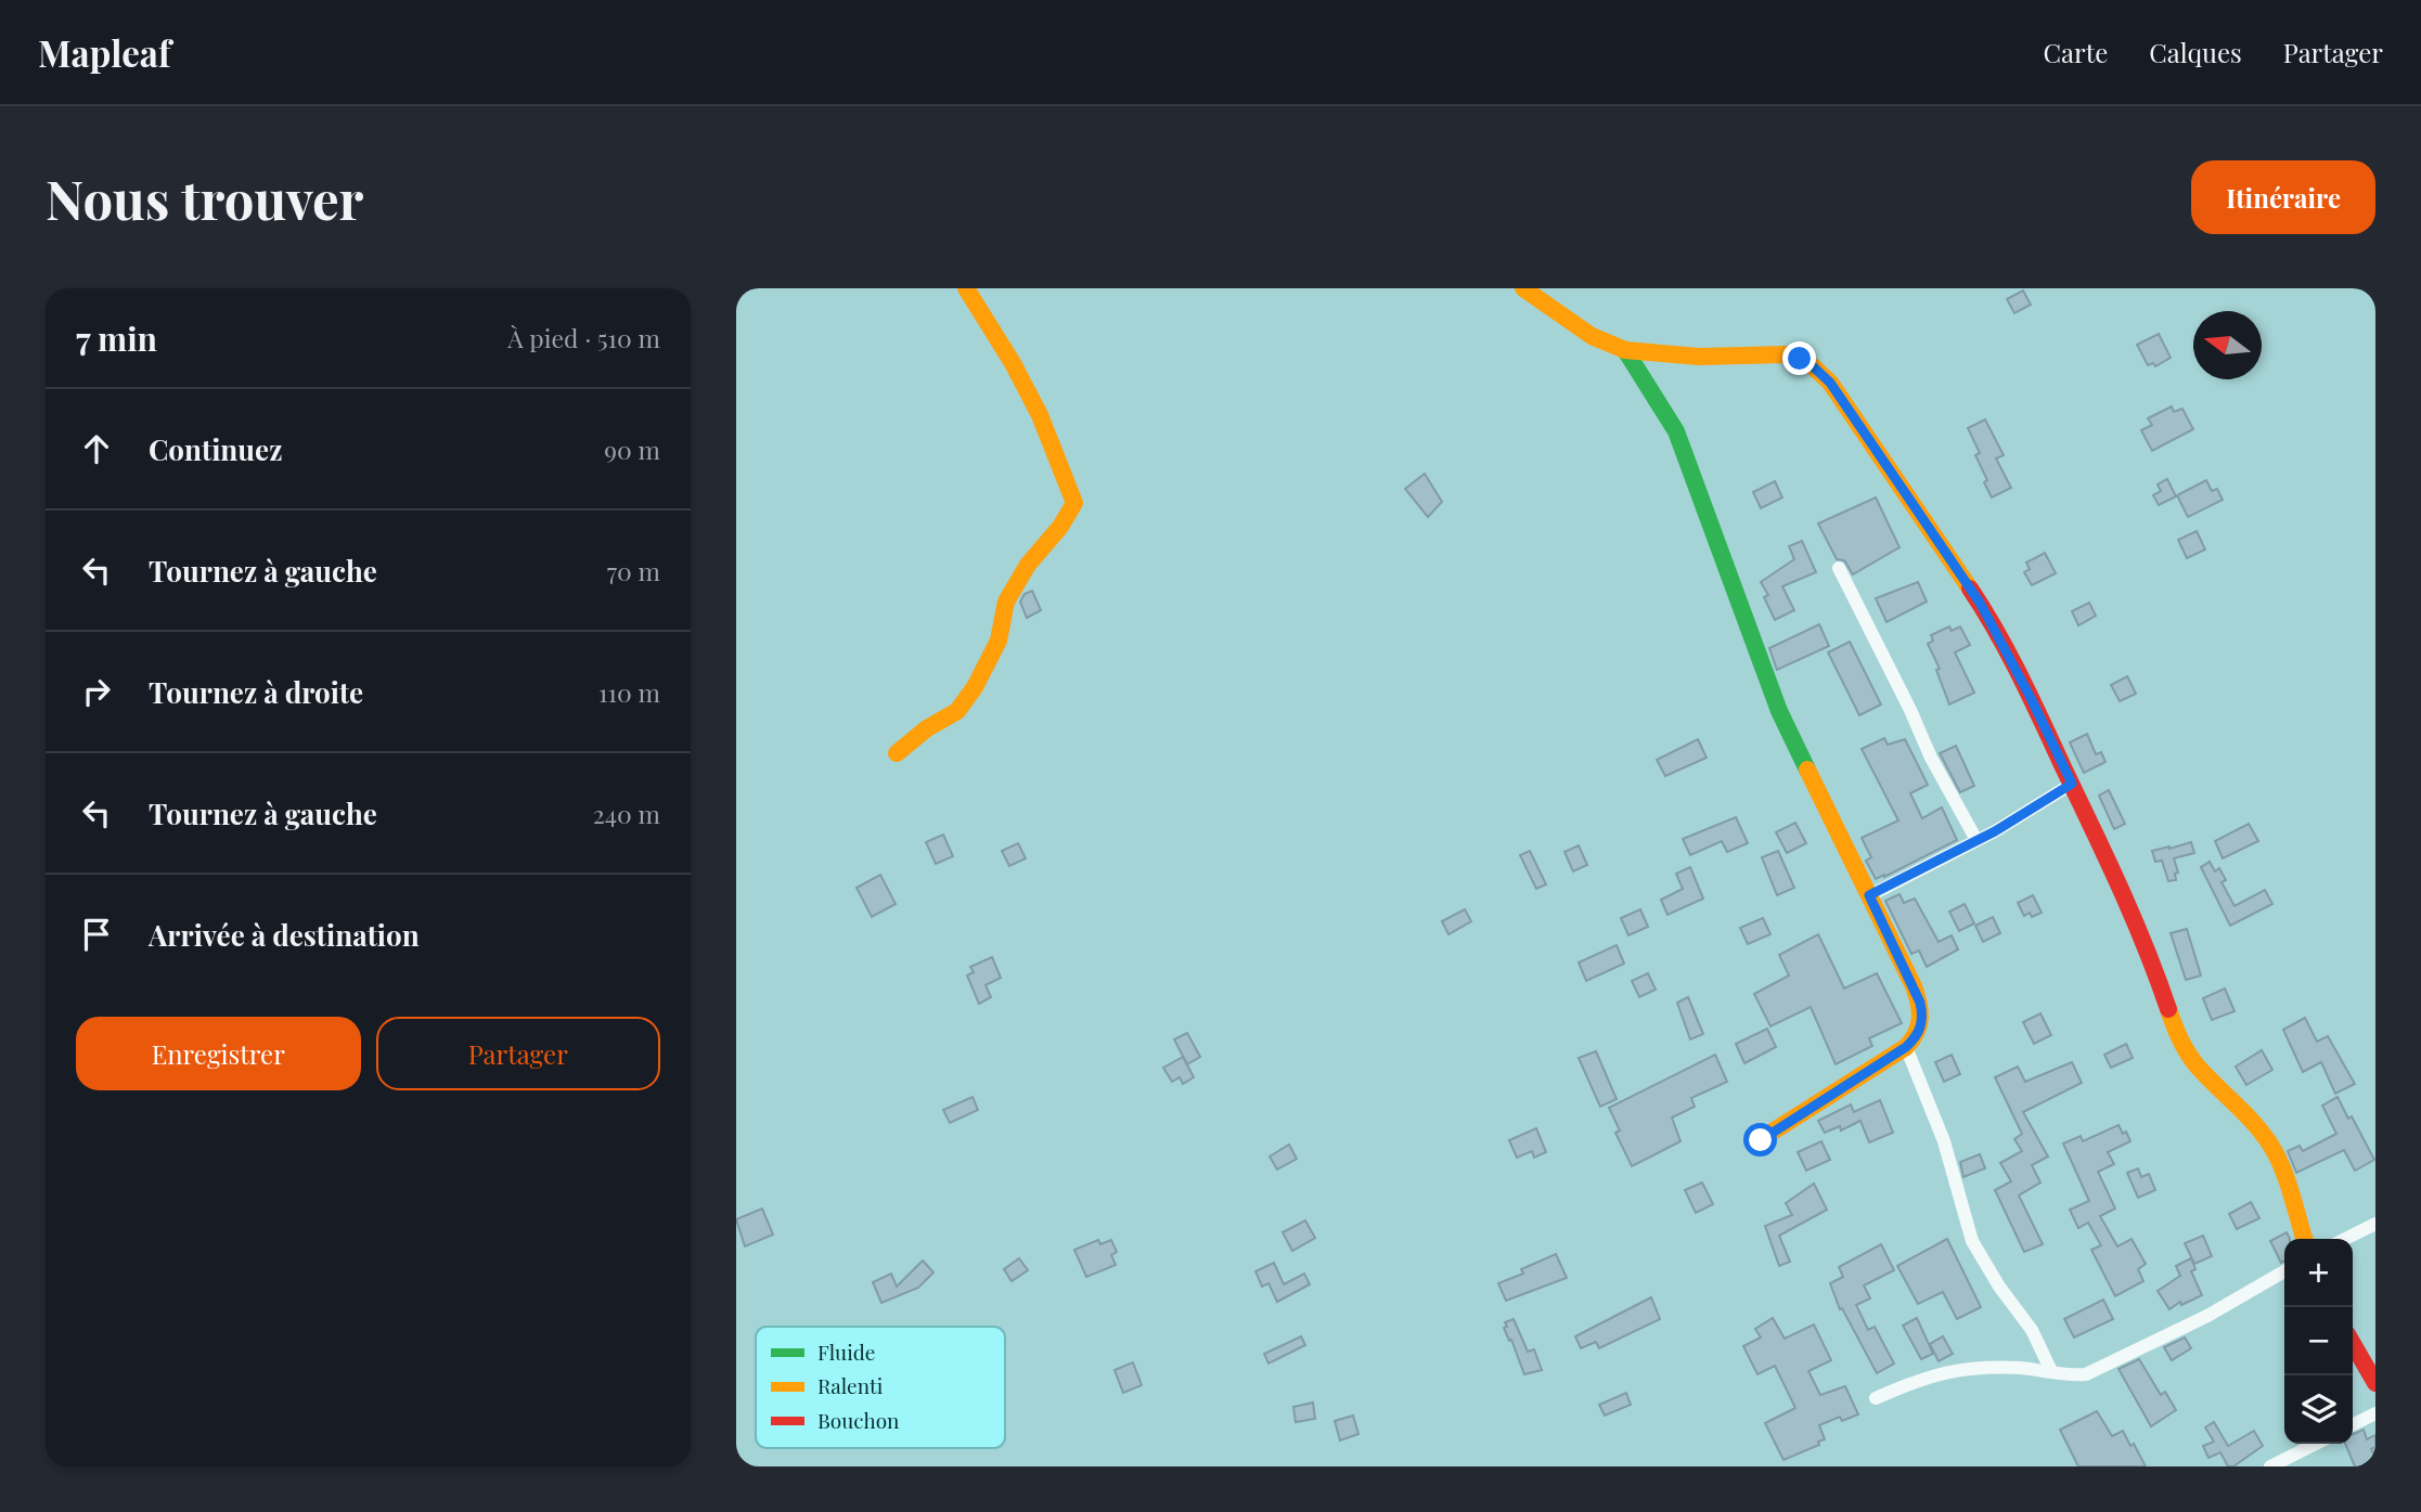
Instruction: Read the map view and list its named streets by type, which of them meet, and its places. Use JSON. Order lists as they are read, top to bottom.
{
  "legend": ["Fluide", "Ralenti", "Bouchon"],
  "north": "left",
  "page": {
    "header": "Mapleaf",
    "nav": ["Carte", "Calques", "Partager"],
    "buttons": [
      "Itinéraire",
      ["Enregistrer", "Partager"]
    ],
    "title": "Nous trouver",
    "heading": ["7 min", "À pied · 510 m"],
    "list": [
      ["Continuez", "90 m"],
      ["Tournez à gauche", "70 m"],
      ["Tournez à droite", "110 m"],
      ["Tournez à gauche", "240 m"],
      "Arrivée à destination"
    ],
    "map_buttons": ["+", "−"]
  }
}
